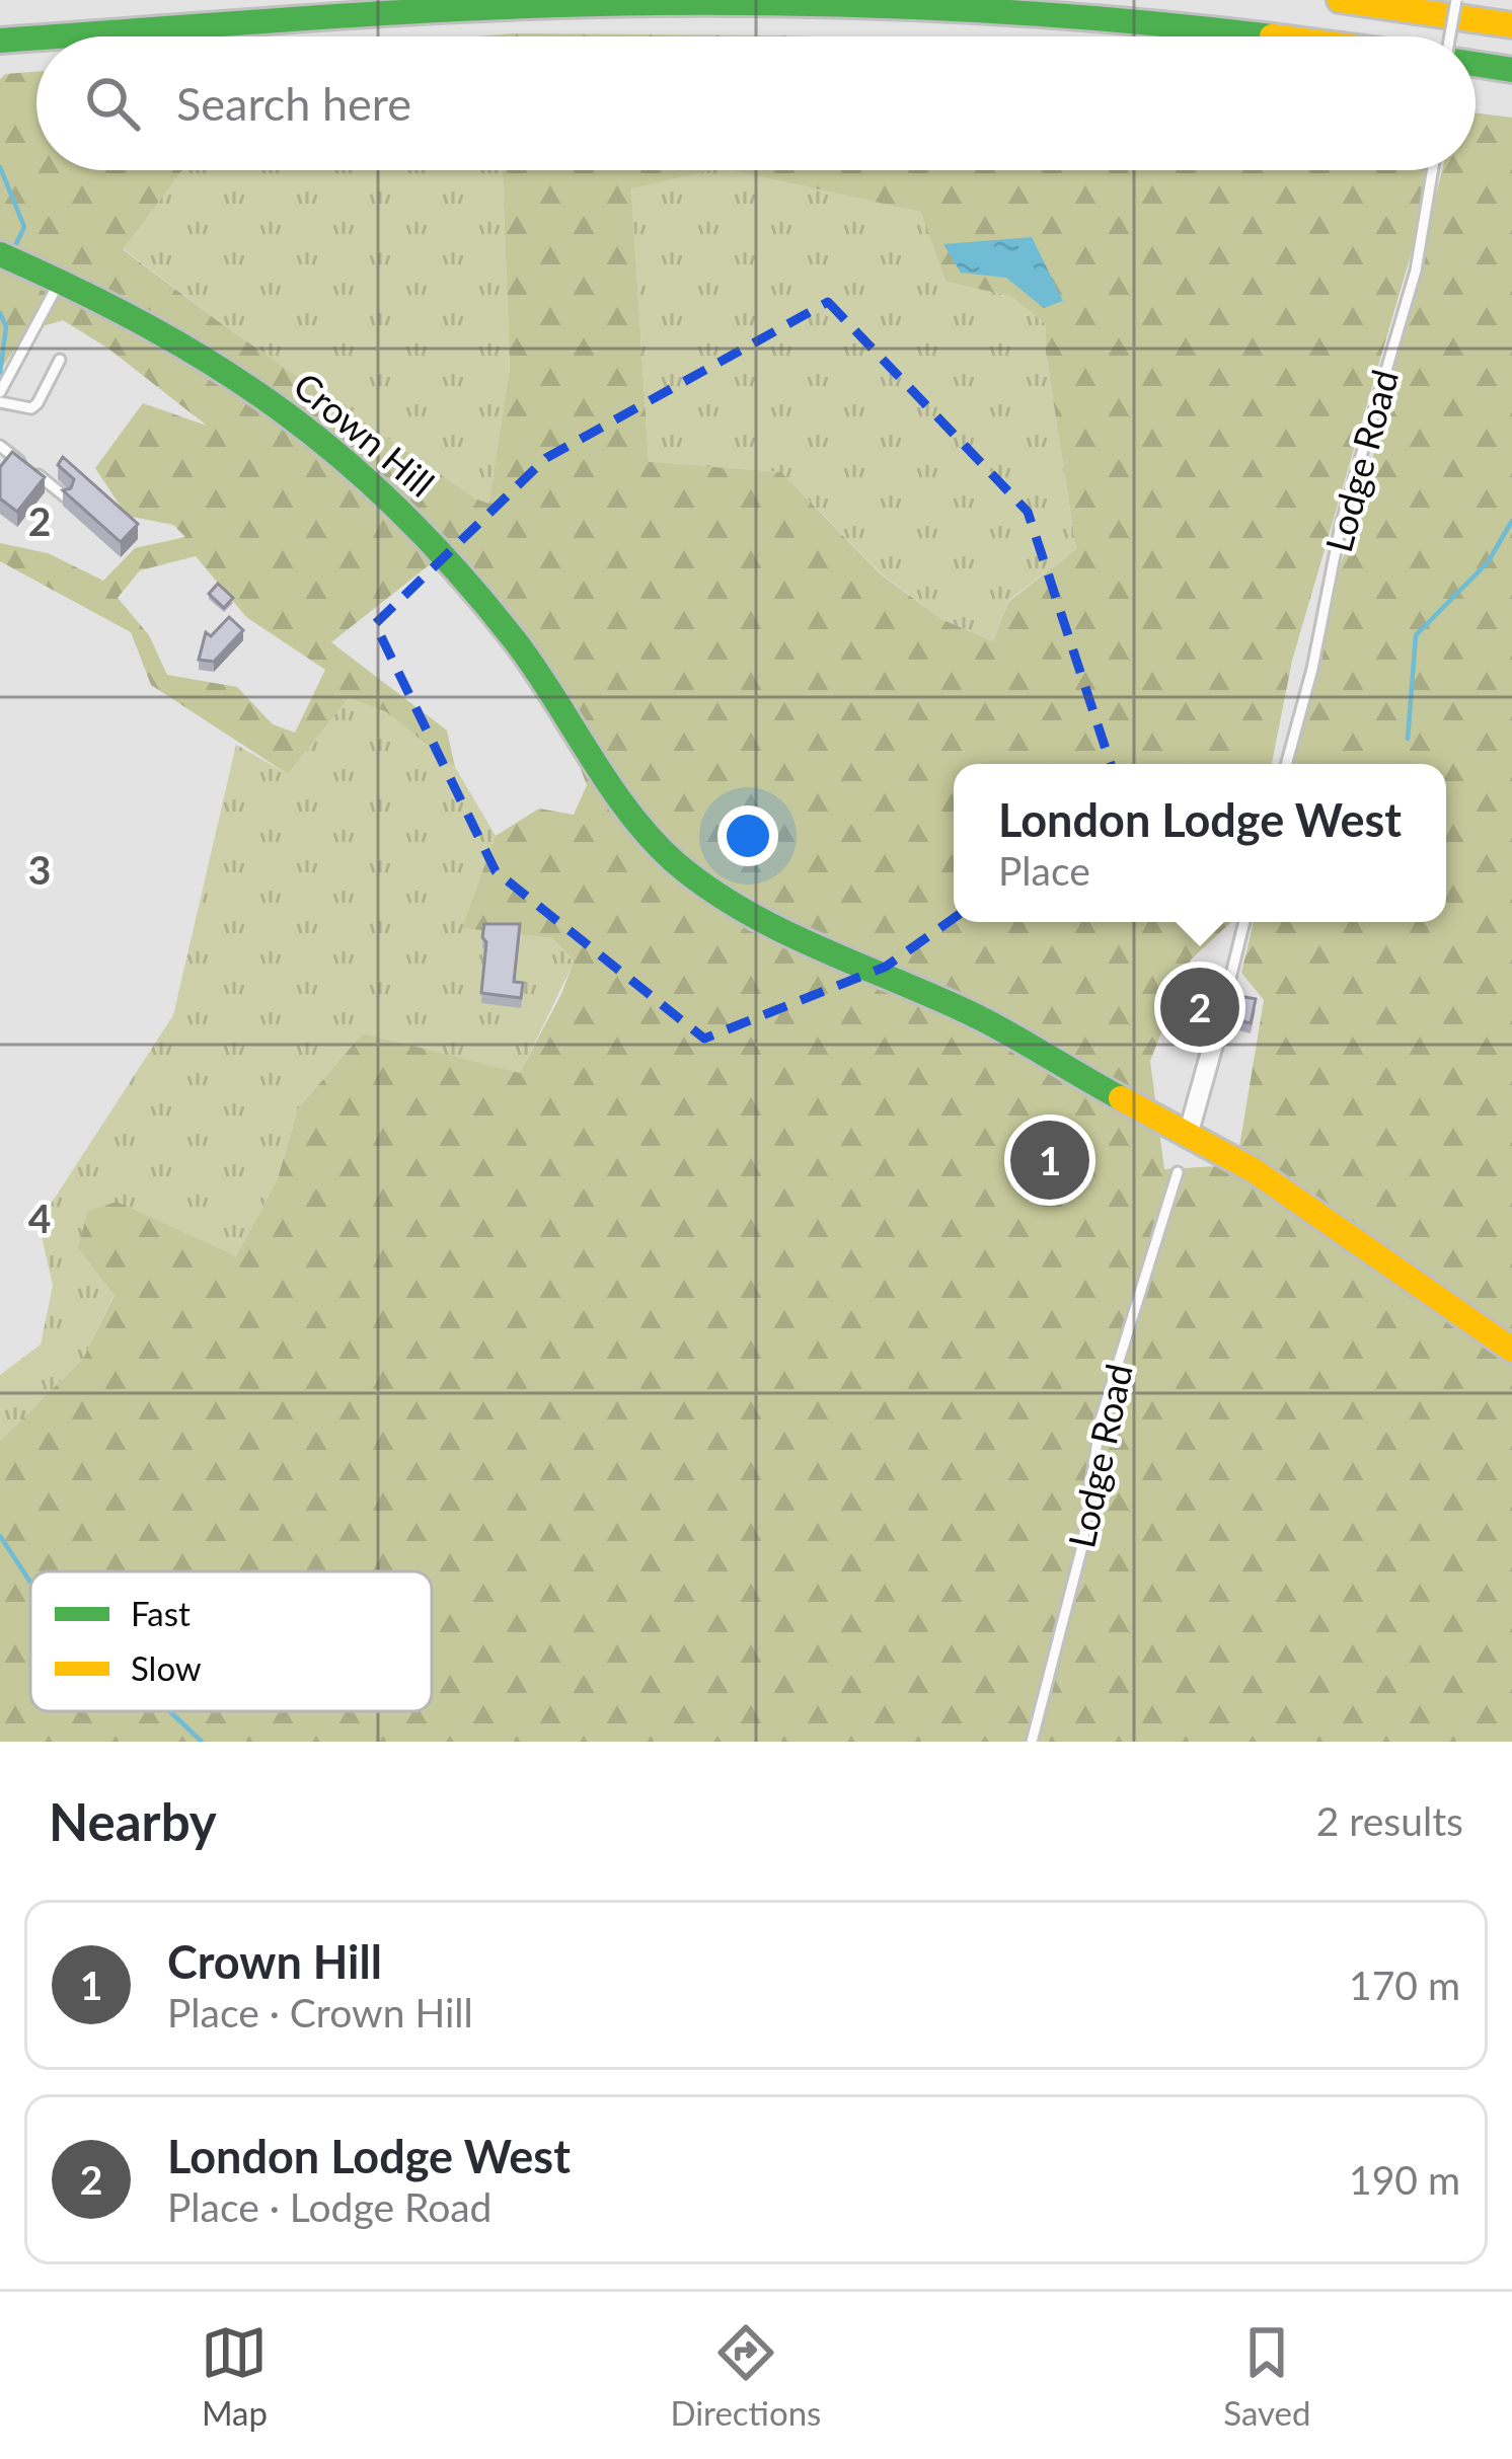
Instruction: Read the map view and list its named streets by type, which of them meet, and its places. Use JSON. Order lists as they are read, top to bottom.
{
  "streets": {
    "main road": ["Crown Hill"],
    "lane": ["Lodge Road"]
  },
  "legend": ["Fast", "Slow"],
  "page": {
    "search": "Search here",
    "popup": ["London Lodge West", "Place"],
    "pins": ["2", "1"],
    "heading": ["Nearby", "2 results"],
    "list": [
      {
        "mark": "1",
        "name": "Crown Hill",
        "note": "Place · Crown Hill",
        "value": "170 m"
      },
      {
        "mark": "2",
        "name": "London Lodge West",
        "note": "Place · Lodge Road",
        "value": "190 m"
      }
    ],
    "nav": ["Map", "Directions", "Saved"]
  },
  "grid": {
    "rows": ["2", "3", "4"]
  }
}
